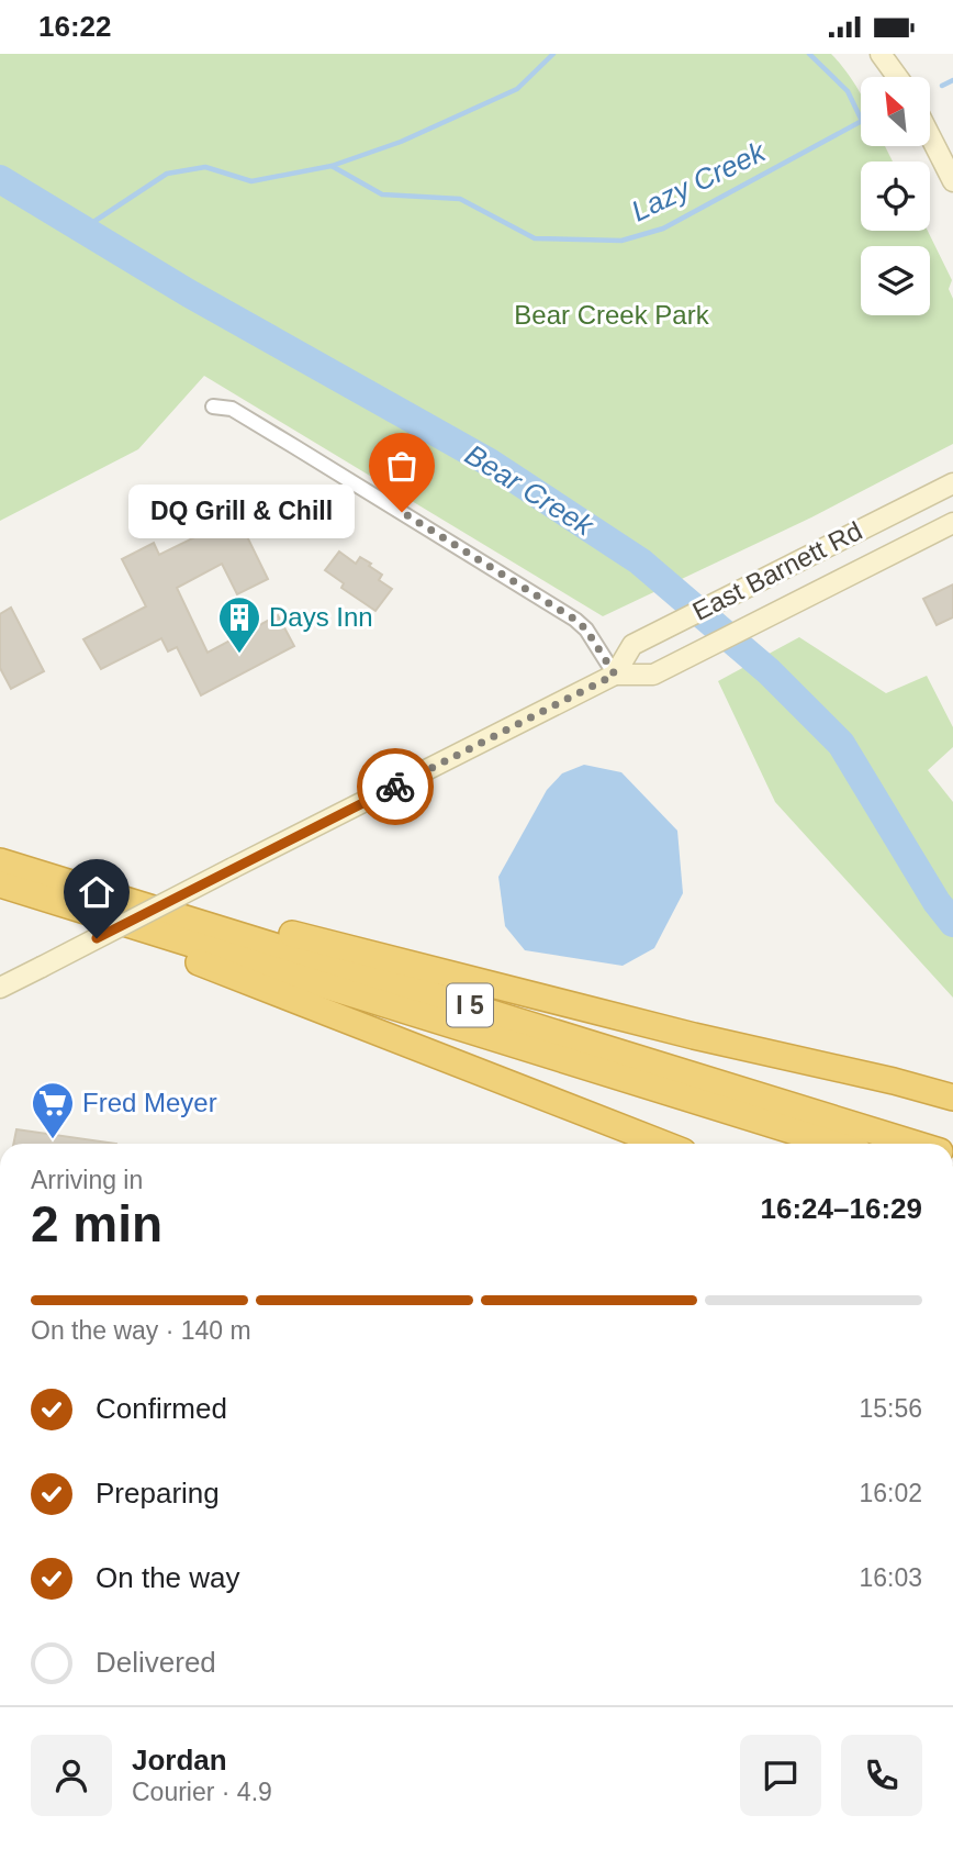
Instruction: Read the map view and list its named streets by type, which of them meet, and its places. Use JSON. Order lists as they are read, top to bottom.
{
  "streets": {
    "highway": ["I 5"],
    "main road": ["East Barnett Rd"]
  },
  "water": ["Lazy Creek", "Bear Creek"],
  "parks": ["Bear Creek Park"],
  "places": {
    "other": ["DQ Grill & Chill"],
    "building": ["Days Inn"],
    "supermarket": ["Fred Meyer"]
  },
  "north": "top left",
  "page": {
    "status": "16:22",
    "bubble": "DQ Grill & Chill",
    "heading": ["2 min", "Arriving in", "16:24–16:29"],
    "panel": ["Jordan", "Courier · 4.9"],
    "bar": "On the way · 140 m",
    "list": [
      ["Confirmed", "15:56"],
      ["Preparing", "16:02"],
      ["On the way", "16:03"],
      "Delivered"
    ]
  }
}
